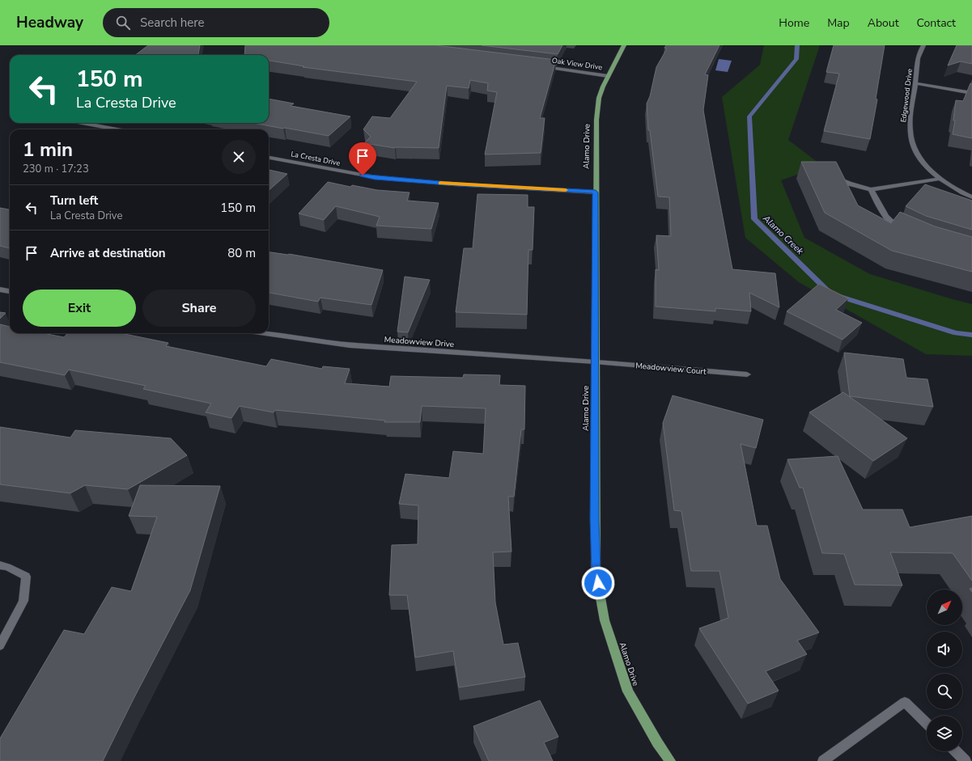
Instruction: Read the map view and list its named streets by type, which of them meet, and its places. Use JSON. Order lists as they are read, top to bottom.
{
  "streets": {
    "main road": ["Alamo Drive"],
    "street": [
      "Oak View Drive",
      "Edgewood Drive",
      "La Cresta Drive",
      "Meadowview Drive",
      "Meadowview Court"
    ]
  },
  "crossings": [
    ["Oak View Drive", "Alamo Drive"],
    ["Alamo Drive", "La Cresta Drive"],
    ["Alamo Drive", "Meadowview Drive"],
    ["Alamo Drive", "Meadowview Court"],
    ["Meadowview Drive", "Meadowview Court"]
  ],
  "water": ["Alamo Creek"],
  "north": "top right",
  "page": {
    "header": "Headway",
    "search": "Search here",
    "nav": [
      "Home",
      "Map",
      "About",
      "Contact"
    ],
    "turn": ["150 m", "La Cresta Drive"],
    "heading": ["1 min", "230 m · 17:23"],
    "list": [
      {
        "name": "Turn left",
        "note": "La Cresta Drive",
        "value": "150 m"
      },
      {
        "name": "Arrive at destination",
        "value": "80 m"
      }
    ],
    "buttons": ["Exit", "Share"]
  }
}
